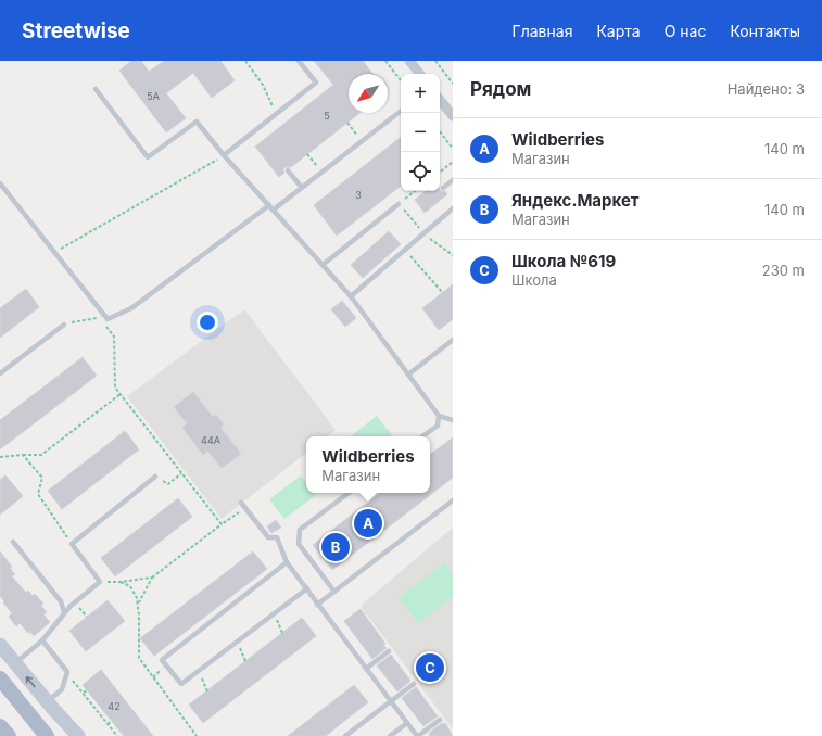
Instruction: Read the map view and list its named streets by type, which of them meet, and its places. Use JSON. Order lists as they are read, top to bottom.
{
  "house_numbers": [
    "5А",
    "5",
    "3",
    "44А",
    "42"
  ],
  "north": "bottom left",
  "page": {
    "header": "Streetwise",
    "nav": [
      "Главная",
      "Карта",
      "О нас",
      "Контакты"
    ],
    "heading": ["Рядом", "Найдено: 3"],
    "map_buttons": ["+", "−"],
    "list": [
      {
        "mark": "A",
        "name": "Wildberries",
        "note": "Магазин",
        "value": "140 m"
      },
      {
        "mark": "B",
        "name": "Яндекс.Маркет",
        "note": "Магазин",
        "value": "140 m"
      },
      {
        "mark": "C",
        "name": "Школа №619",
        "note": "Школа",
        "value": "230 m"
      }
    ],
    "popup": ["Wildberries", "Магазин"],
    "pins": ["A", "B", "C"]
  }
}
